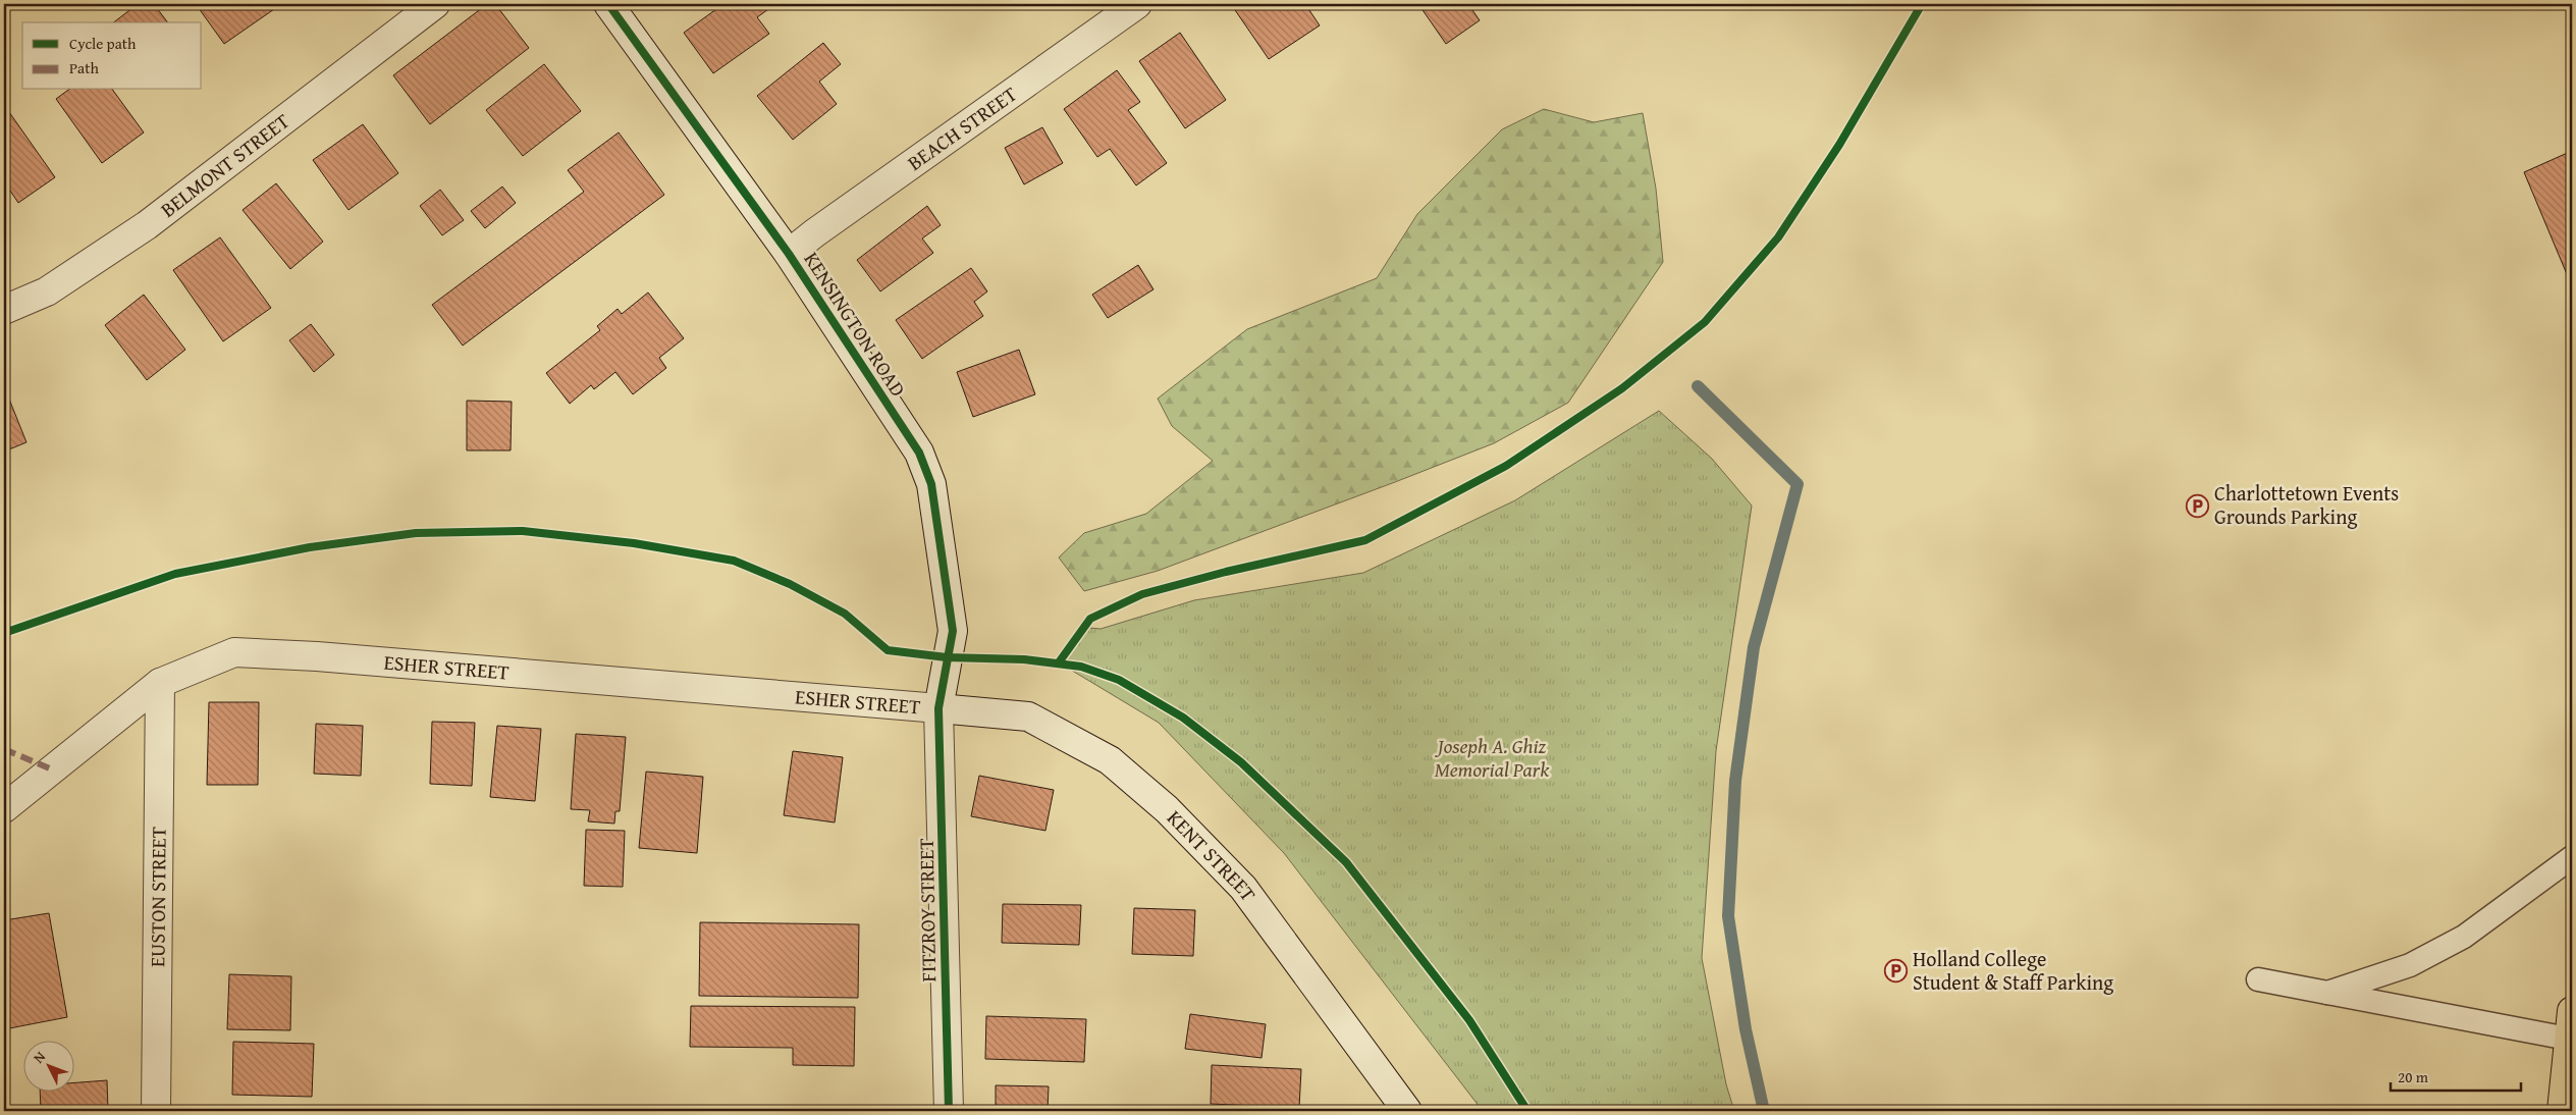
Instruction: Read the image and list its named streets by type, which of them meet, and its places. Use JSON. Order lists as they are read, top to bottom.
{
  "streets": {
    "street": [
      "BEACH STREET",
      "BELMONT STREET",
      "KENSINGTON ROAD",
      "ESHER STREET",
      "KENT STREET",
      "EUSTON STREET",
      "FITZROY STREET"
    ]
  },
  "crossings": [
    ["BEACH STREET", "KENSINGTON ROAD"],
    ["KENSINGTON ROAD", "ESHER STREET"],
    ["KENSINGTON ROAD", "KENT STREET"],
    ["KENSINGTON ROAD", "FITZROY STREET"],
    ["ESHER STREET", "KENT STREET"],
    ["ESHER STREET", "EUSTON STREET"],
    ["ESHER STREET", "FITZROY STREET"],
    ["KENT STREET", "FITZROY STREET"]
  ],
  "parks": ["Joseph A. Ghiz Memorial Park"],
  "places": {
    "parking": ["Charlottetown Events Grounds Parking", "Holland College Student & Staff Parking"]
  },
  "legend": ["Cycle path", "Path"],
  "scale_bar": "20 m",
  "north": "top left"
}
